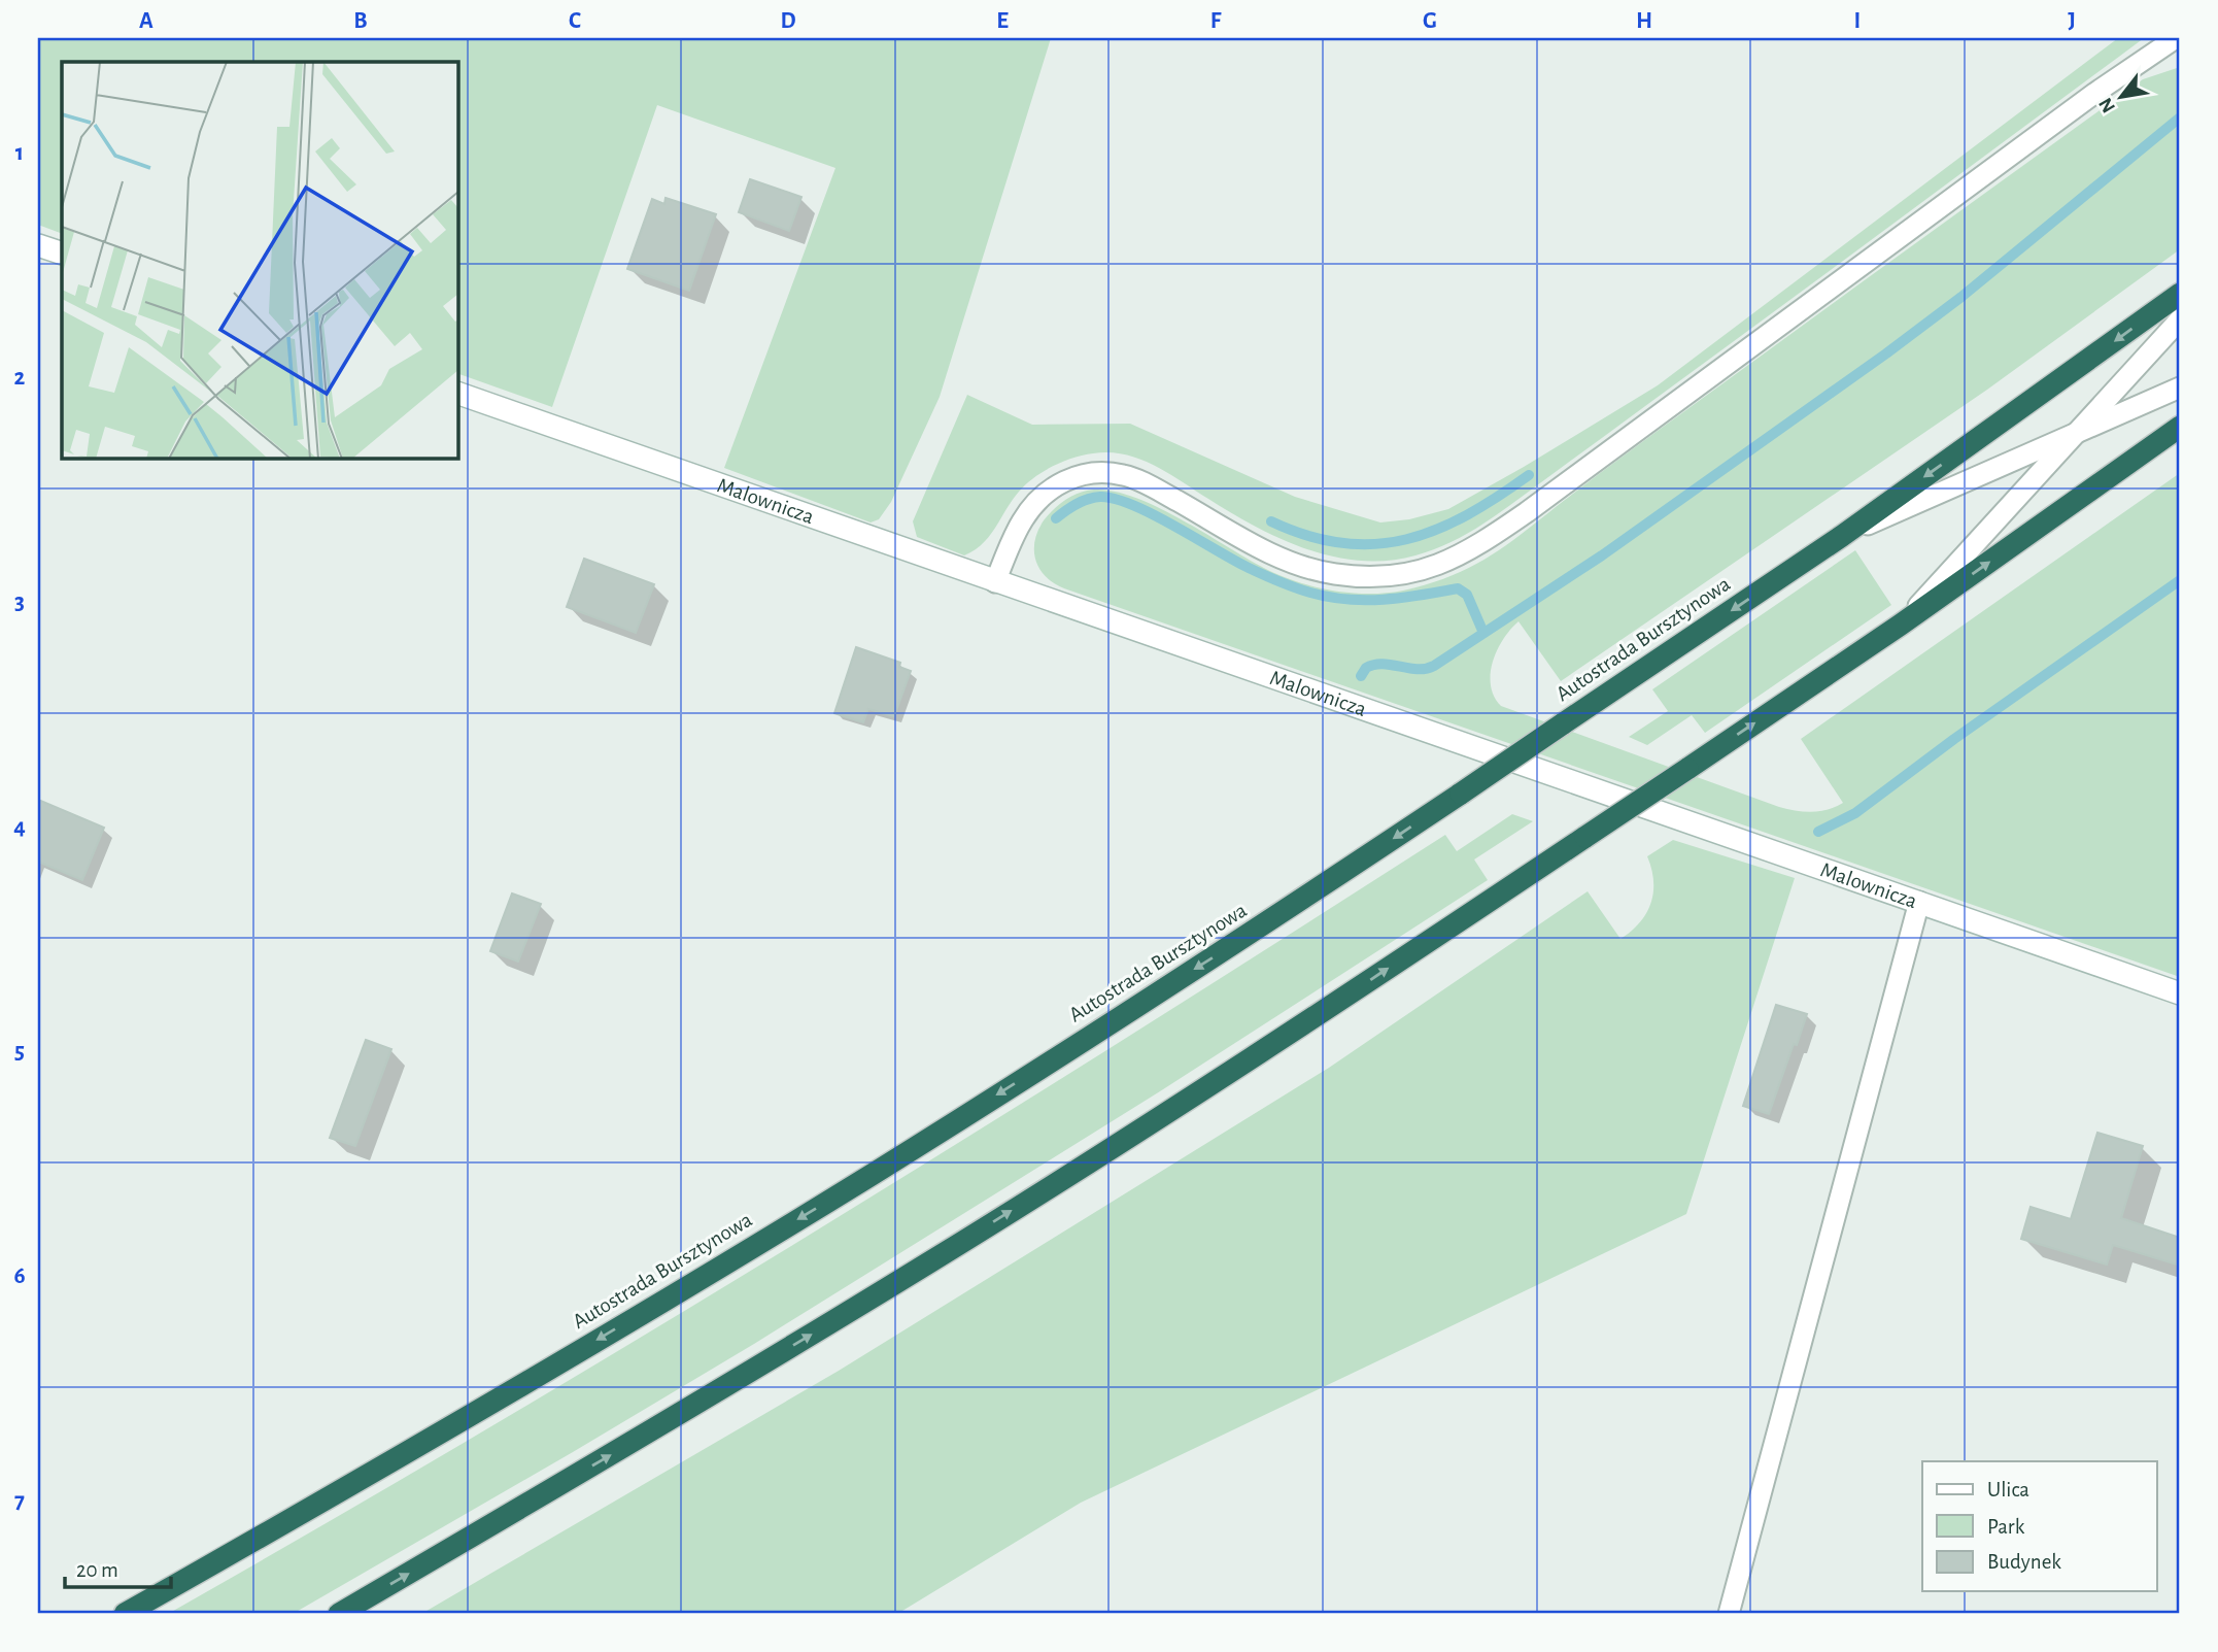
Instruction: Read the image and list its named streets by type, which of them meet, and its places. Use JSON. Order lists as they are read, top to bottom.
{
  "streets": {
    "highway": ["Autostrada Bursztynowa"],
    "street": ["Malownicza"]
  },
  "legend": ["Ulica", "Park", "Budynek"],
  "scale_bar": "20 m",
  "north": "bottom left",
  "grid": {
    "columns": [
      "A",
      "B",
      "C",
      "D",
      "E",
      "F",
      "G",
      "H",
      "I",
      "J"
    ],
    "rows": [
      "1",
      "2",
      "3",
      "4",
      "5",
      "6",
      "7"
    ]
  }
}
